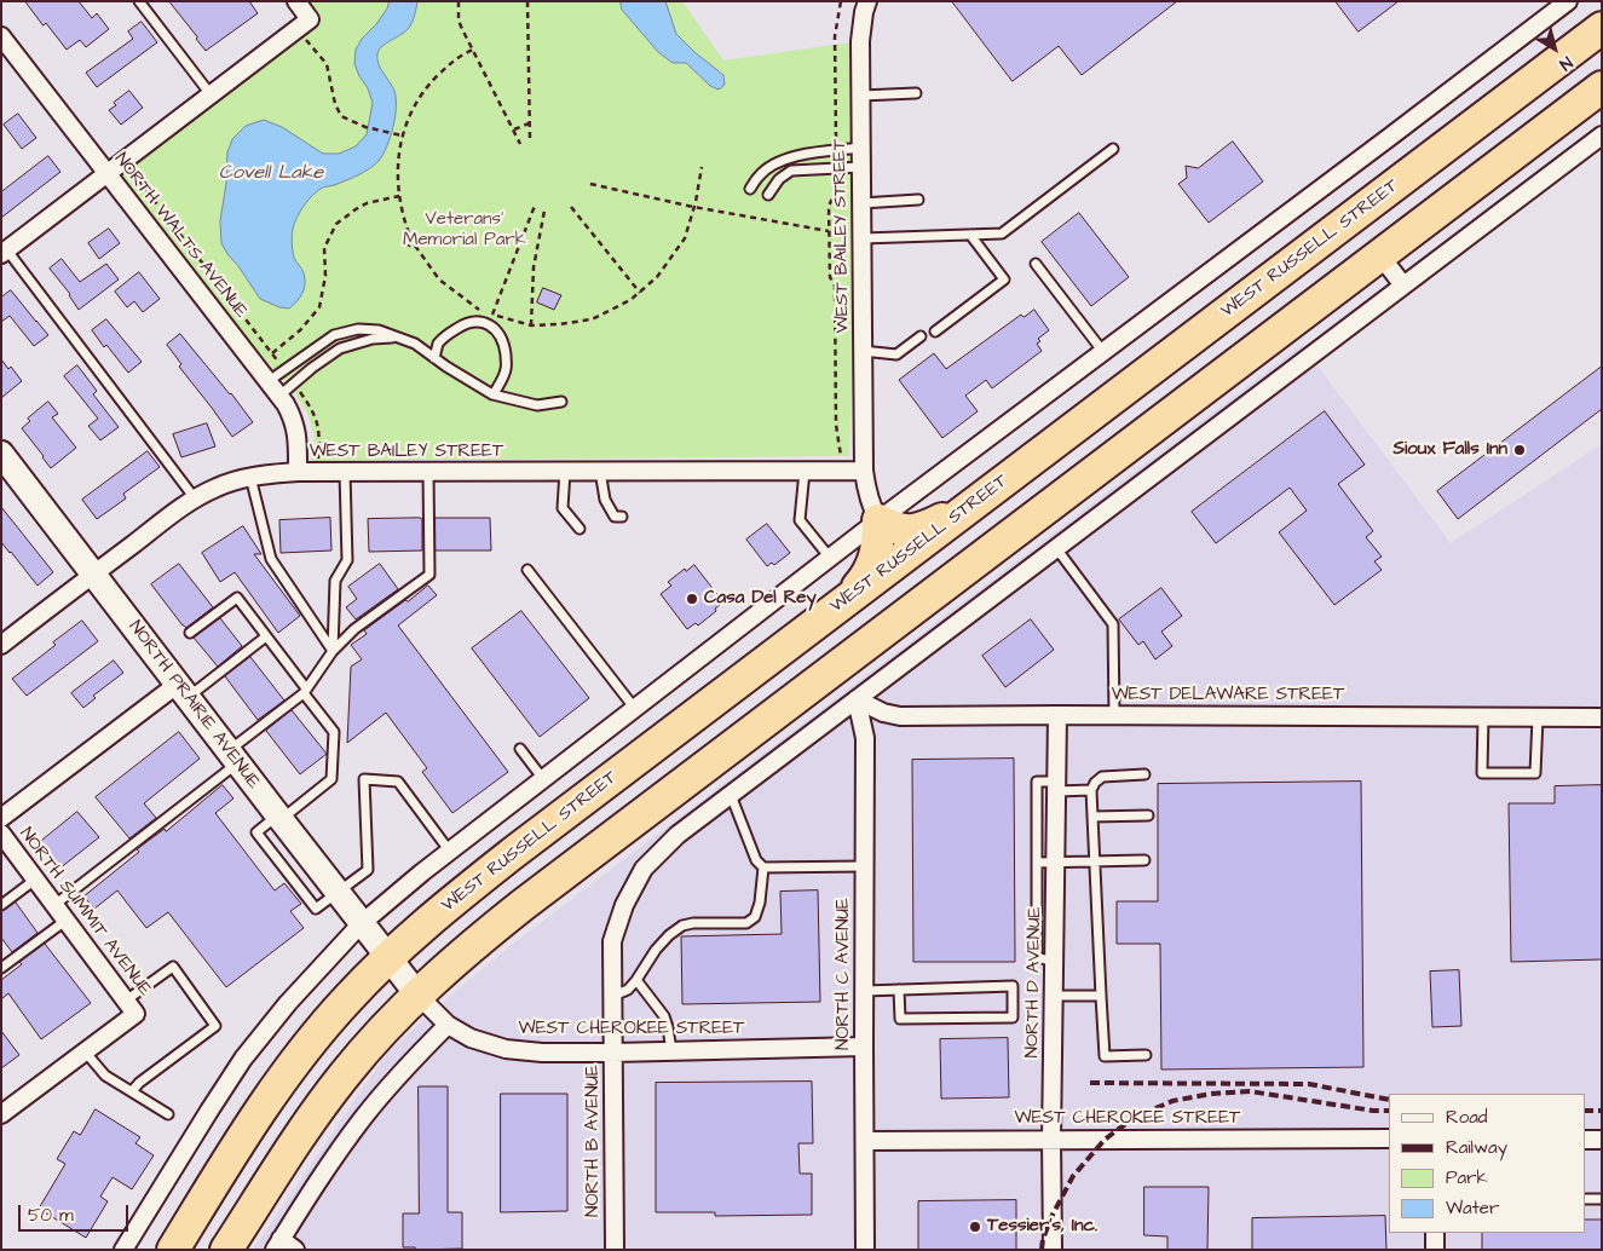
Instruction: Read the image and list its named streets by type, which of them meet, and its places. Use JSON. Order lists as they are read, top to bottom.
{
  "streets": {
    "highway": ["WEST RUSSELL STREET"],
    "street": [
      "NORTH WALTS AVENUE",
      "WEST BAILEY STREET",
      "WEST DELAWARE STREET",
      "NORTH PRAIRIE AVENUE",
      "NORTH SUMMIT AVENUE",
      "NORTH C AVENUE",
      "NORTH D AVENUE",
      "WEST CHEROKEE STREET",
      "NORTH B AVENUE"
    ]
  },
  "crossings": [
    ["NORTH WALTS AVENUE", "WEST BAILEY STREET"],
    ["WEST BAILEY STREET", "NORTH PRAIRIE AVENUE"],
    ["WEST RUSSELL STREET", "NORTH PRAIRIE AVENUE"],
    ["WEST DELAWARE STREET", "NORTH C AVENUE"],
    ["WEST DELAWARE STREET", "NORTH D AVENUE"],
    ["NORTH PRAIRIE AVENUE", "WEST CHEROKEE STREET"],
    ["NORTH C AVENUE", "WEST CHEROKEE STREET"],
    ["NORTH D AVENUE", "WEST CHEROKEE STREET"],
    ["WEST CHEROKEE STREET", "NORTH B AVENUE"]
  ],
  "water": ["Covell Lake"],
  "parks": ["Veterans' Memorial Park"],
  "places": ["Sioux Falls Inn", "Casa Del Rey", "Tessier's, Inc."],
  "legend": [
    "Road",
    "Railway",
    "Park",
    "Water"
  ],
  "scale_bar": "50 m",
  "north": "bottom right"
}
